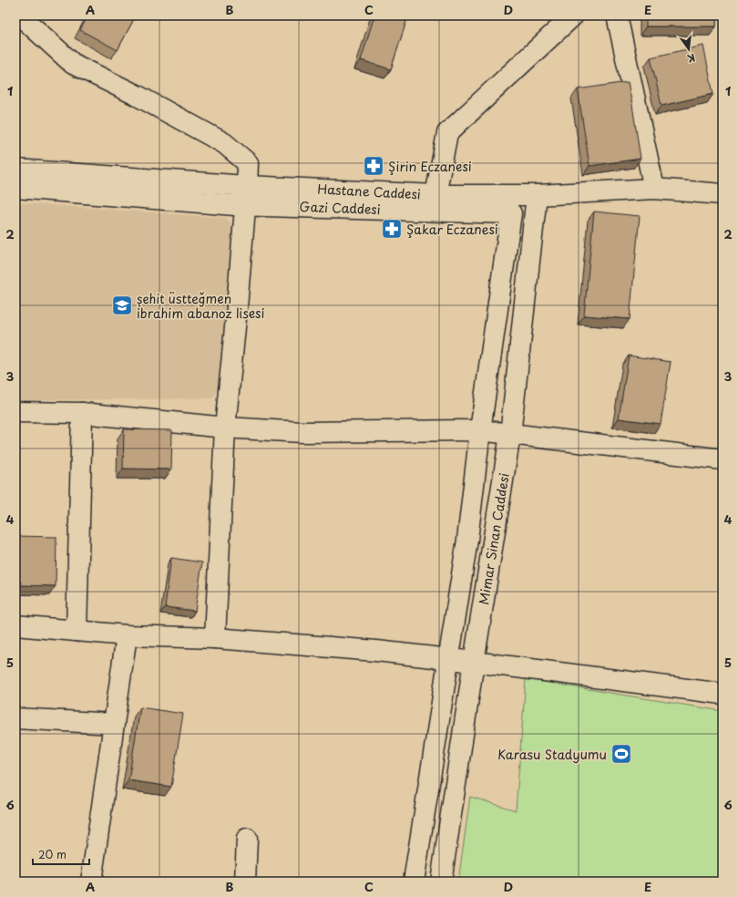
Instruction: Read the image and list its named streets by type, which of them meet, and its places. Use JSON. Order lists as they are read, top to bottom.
{
  "streets": {
    "street": ["Hastane Caddesi", "Gazi Caddesi", "Mimar Sinan Caddesi"]
  },
  "crossings": [
    ["Hastane Caddesi", "Gazi Caddesi"],
    ["Hastane Caddesi", "Mimar Sinan Caddesi"]
  ],
  "places": {
    "pharmacy": ["Şirin Eczanesi", "Şakar Eczanesi"],
    "school or university": ["şehit üstteğmen ibrahim abanoz lisesi"],
    "sports": ["Karasu Stadyumu"]
  },
  "scale_bar": "20 m",
  "north": "bottom",
  "grid": {
    "columns": [
      "A",
      "B",
      "C",
      "D",
      "E"
    ],
    "rows": [
      "1",
      "2",
      "3",
      "4",
      "5",
      "6"
    ]
  }
}
